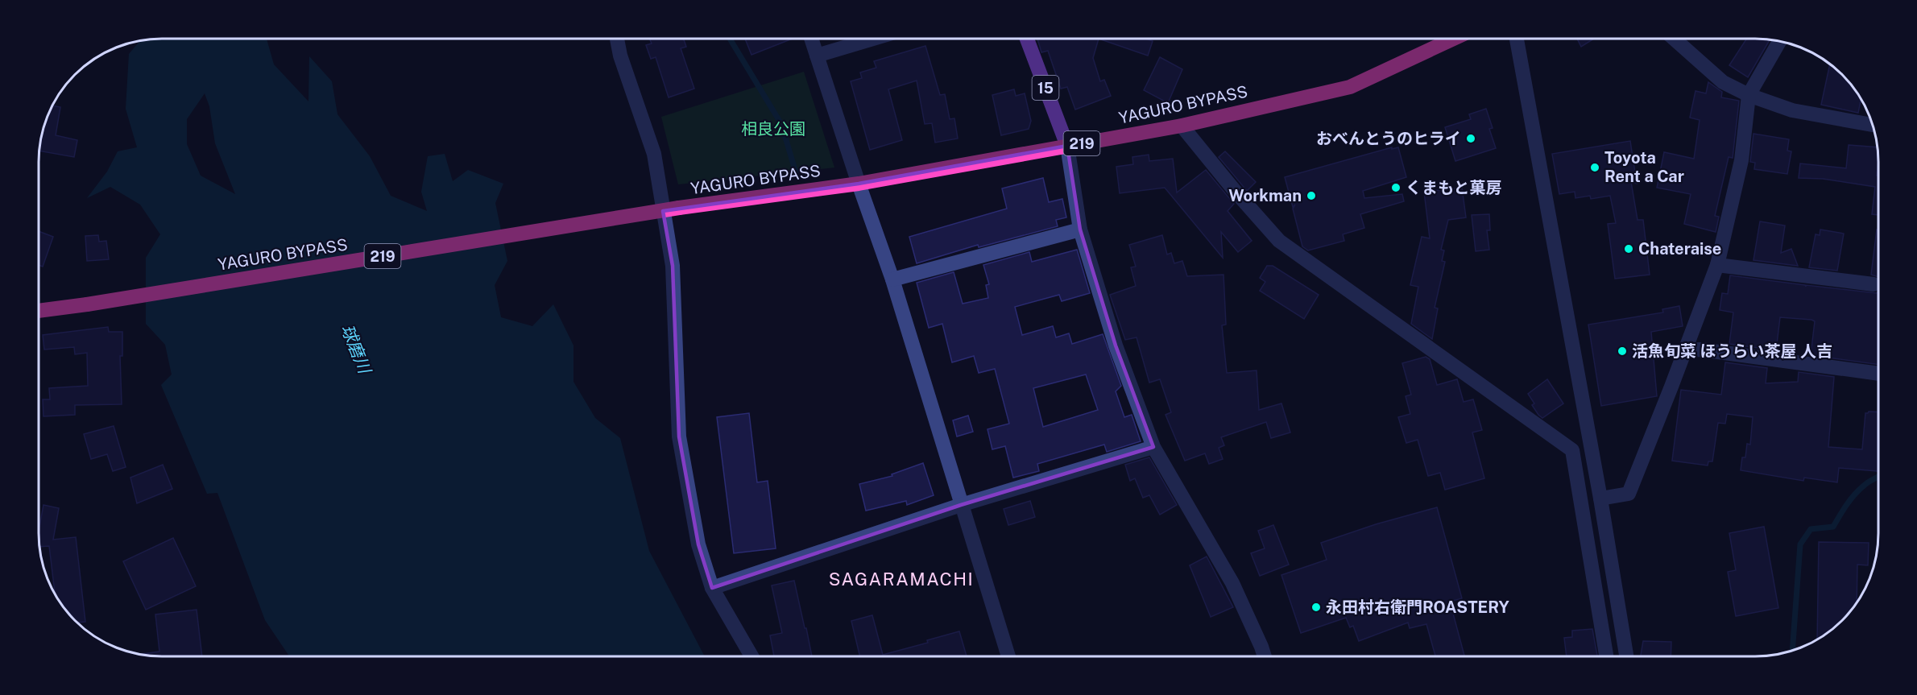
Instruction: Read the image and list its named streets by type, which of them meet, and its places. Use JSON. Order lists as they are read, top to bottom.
{
  "streets": {
    "highway": ["YAGURO BYPASS", "219"],
    "main road": ["15"]
  },
  "crossings": [
    ["15", "YAGURO BYPASS"]
  ],
  "districts": ["SAGARAMACHI"],
  "water": ["球磨川"],
  "parks": ["相良公園"],
  "places": [
    "おべんとうのヒライ",
    "Toyota Rent a Car",
    "くまもと菓房",
    "Workman",
    "Chateraise",
    "活魚旬菜 ほうらい茶屋 人吉",
    "永田村右衛門ROASTERY"
  ]
}
